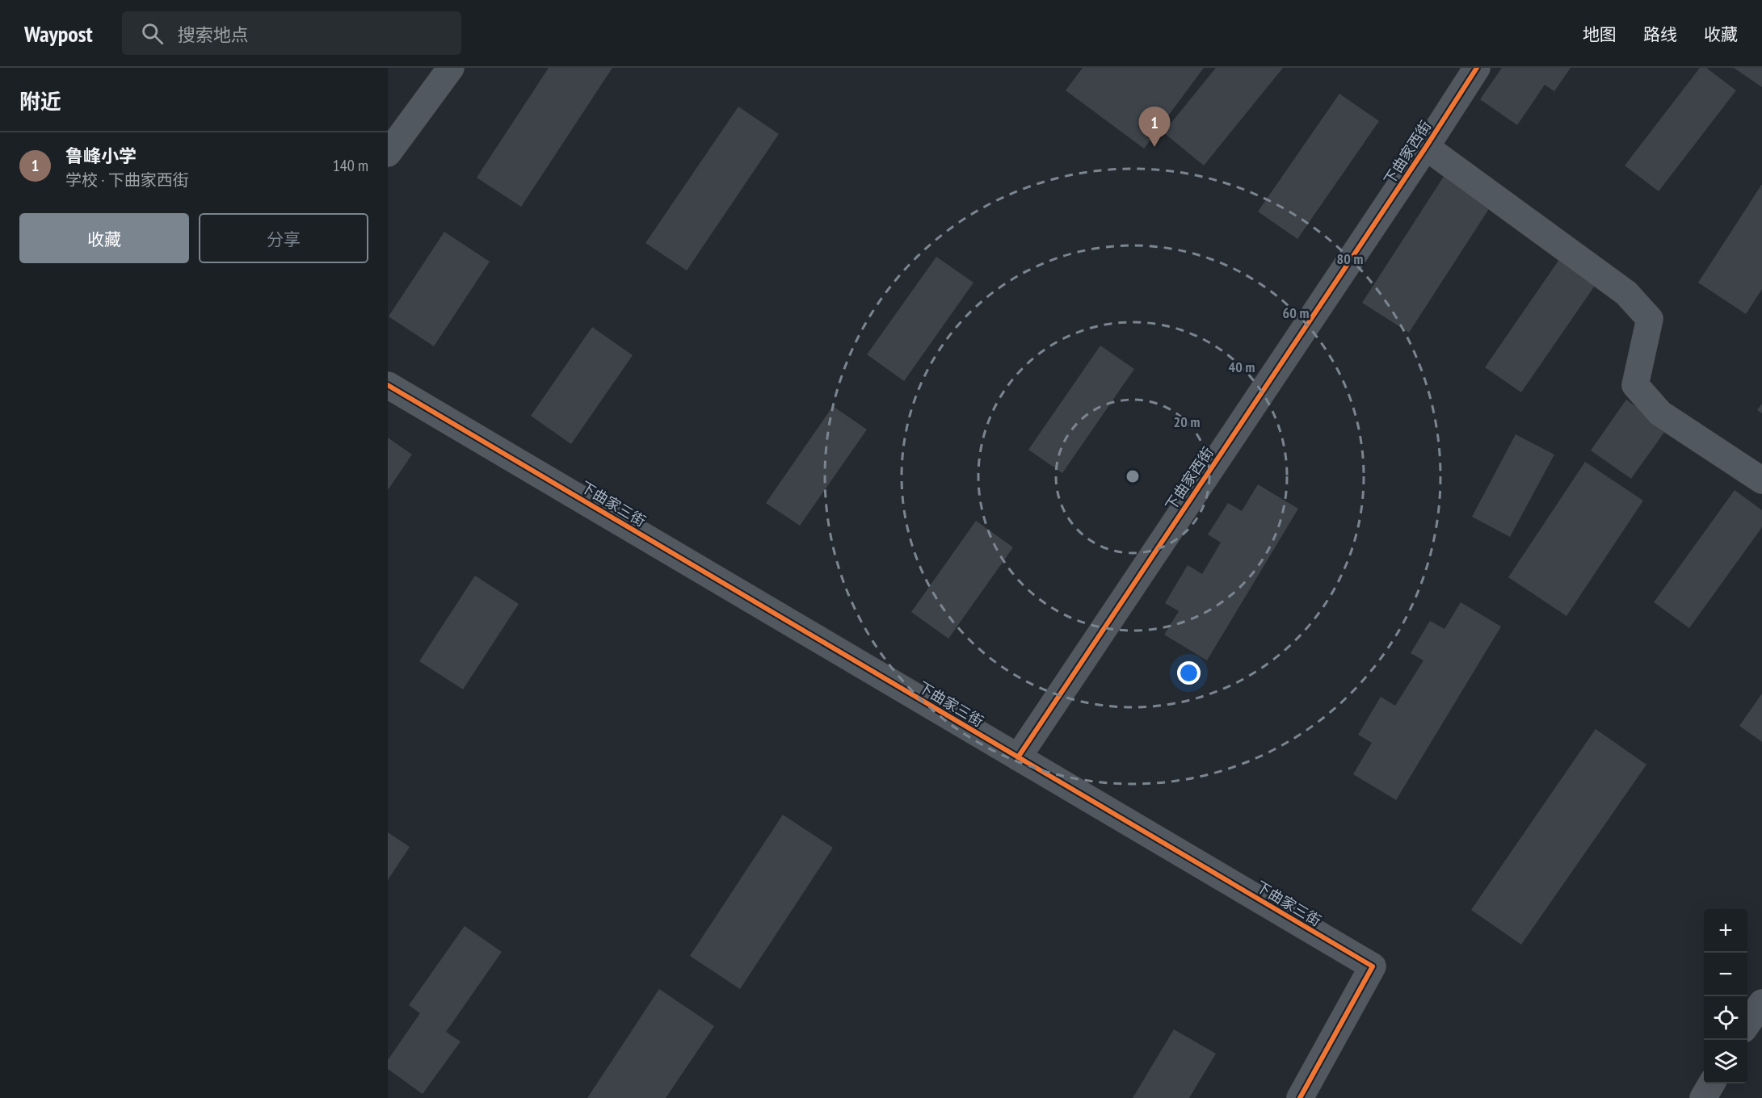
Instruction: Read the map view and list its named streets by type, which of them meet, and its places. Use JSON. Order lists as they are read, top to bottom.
{
  "streets": {
    "street": ["下曲家西街", "下曲家三街"]
  },
  "crossings": [
    ["下曲家西街", "下曲家三街"]
  ],
  "page": {
    "header": "Waypost",
    "search": "搜索地点",
    "nav": ["地图", "路线", "收藏"],
    "heading": "附近",
    "pins": "1",
    "list": [
      {
        "mark": "1",
        "name": "鲁峰小学",
        "note": "学校 · 下曲家西街",
        "value": "140 m"
      }
    ],
    "buttons": ["收藏", "分享"],
    "map_buttons": ["+", "−"]
  },
  "rings": [
    "80 m",
    "60 m",
    "40 m",
    "20 m"
  ]
}
